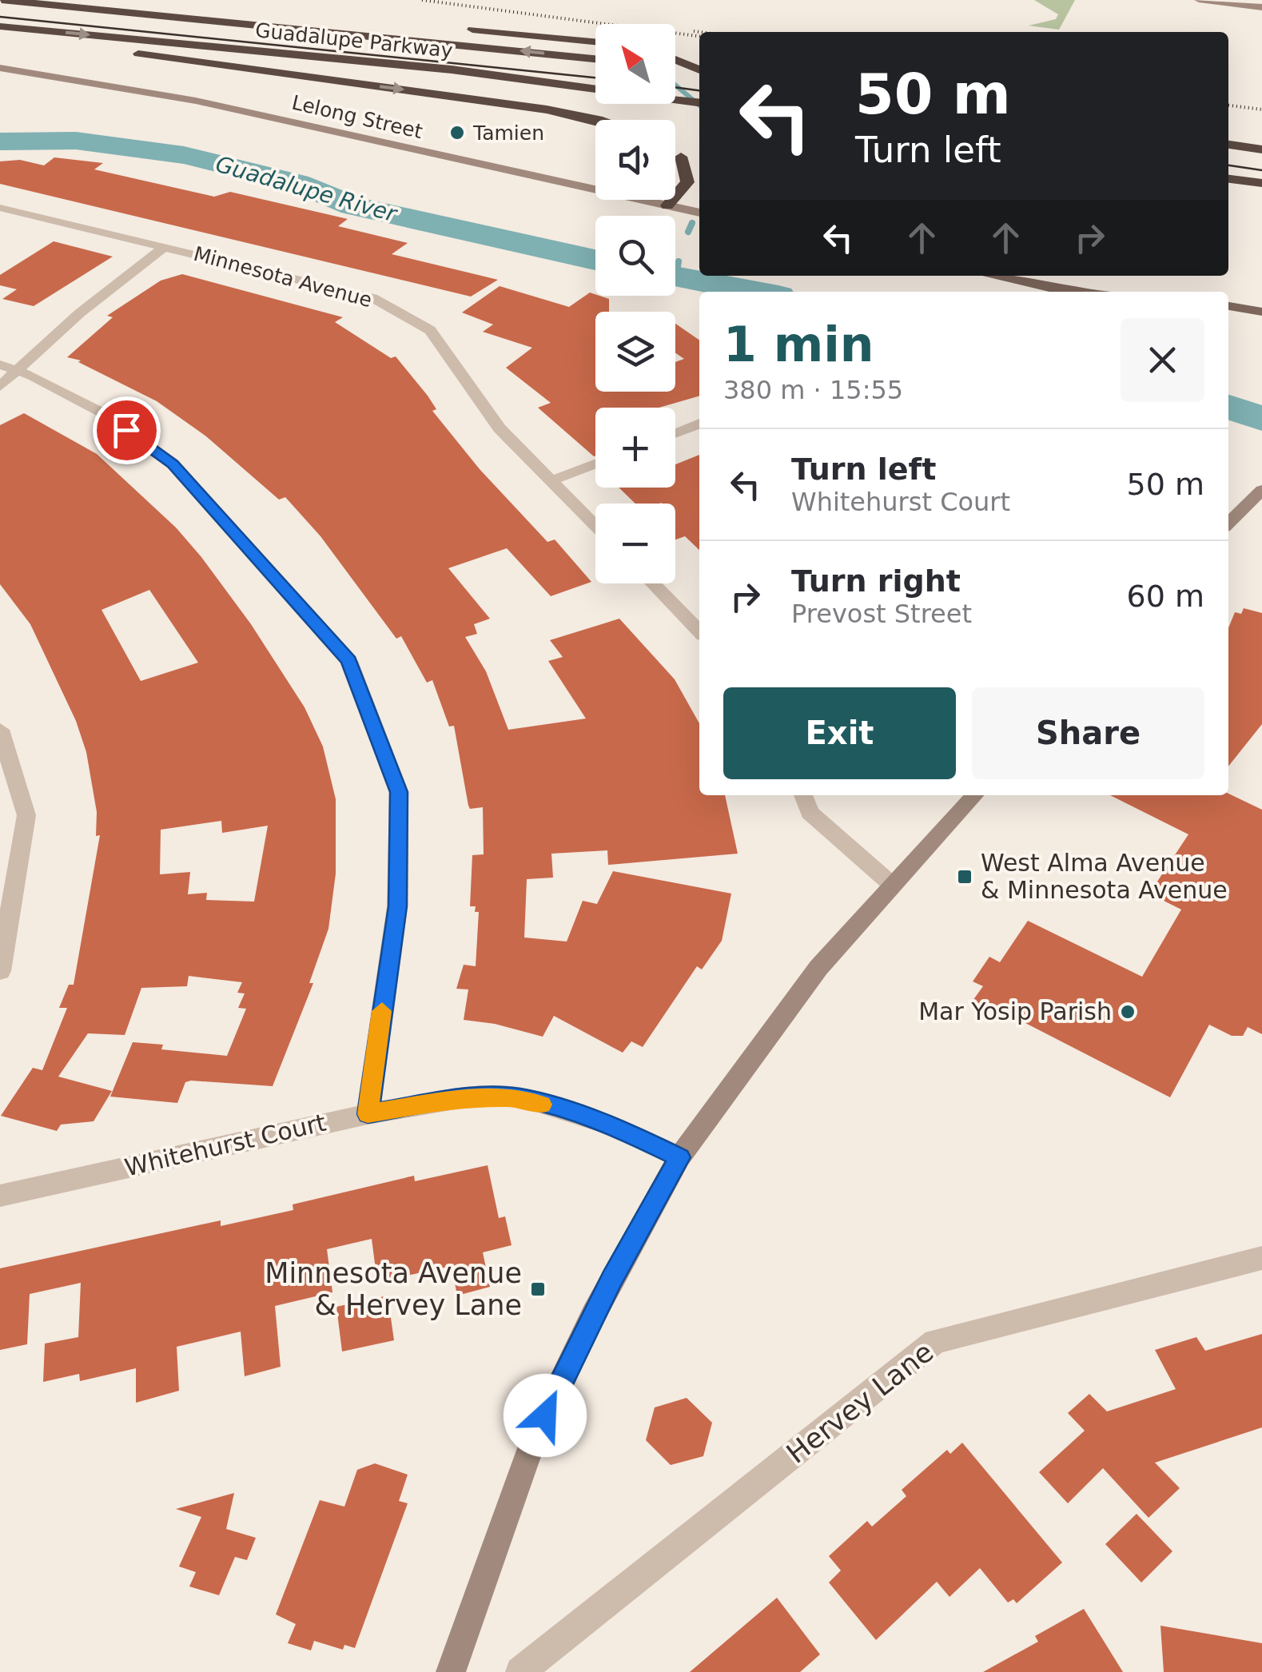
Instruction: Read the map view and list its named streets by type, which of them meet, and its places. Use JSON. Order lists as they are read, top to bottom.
{
  "streets": {
    "highway": ["Guadalupe Parkway"],
    "main road": ["Lelong Street"],
    "street": ["Minnesota Avenue", "Whitehurst Court", "Hervey Lane"]
  },
  "water": ["Guadalupe River"],
  "places": {
    "other": ["Tamien", "Mar Yosip Parish"],
    "transit": ["West Alma Avenue & Minnesota Avenue", "Minnesota Avenue & Hervey Lane"]
  },
  "north": "top left",
  "page": {
    "map_buttons": ["+", "−"],
    "turn": ["50 m", "Turn left"],
    "heading": ["1 min", "380 m · 15:55"],
    "list": [
      {
        "name": "Turn left",
        "note": "Whitehurst Court",
        "value": "50 m"
      },
      {
        "name": "Turn right",
        "note": "Prevost Street",
        "value": "60 m"
      }
    ],
    "buttons": ["Exit", "Share"]
  }
}
